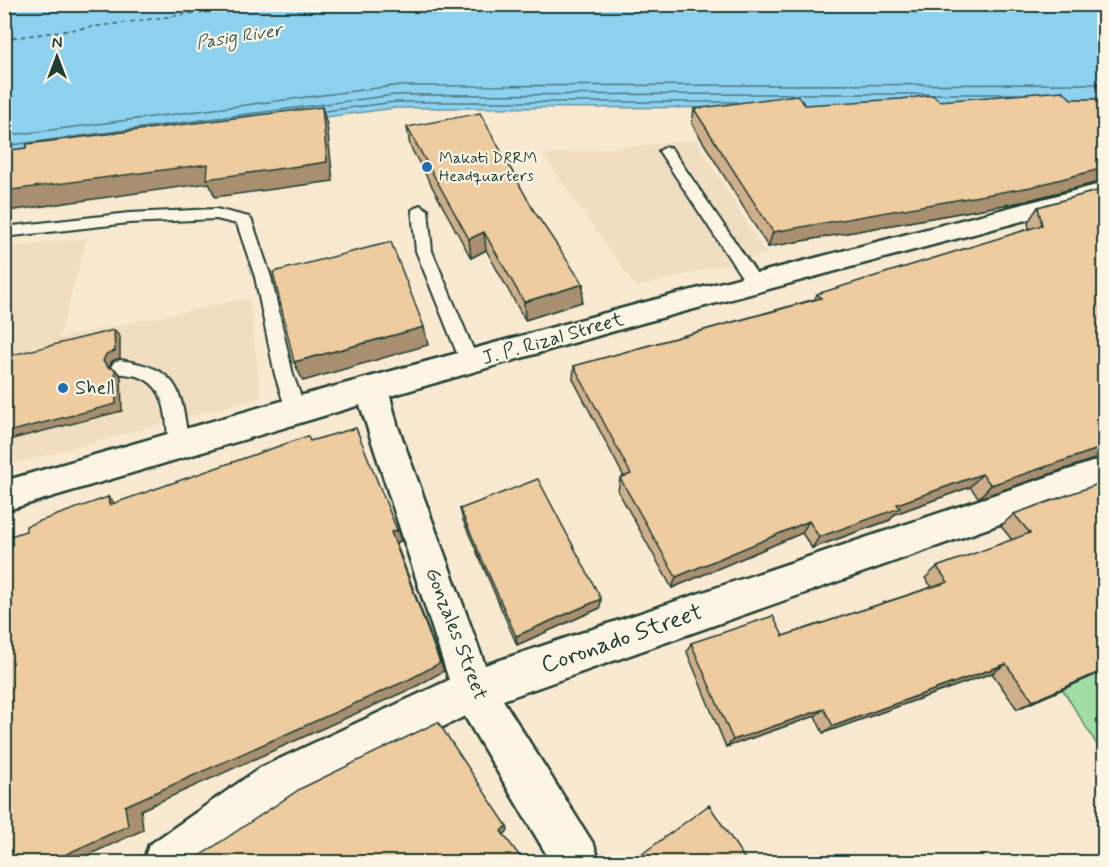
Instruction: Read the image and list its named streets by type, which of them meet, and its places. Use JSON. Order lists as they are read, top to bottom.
{
  "streets": {
    "main road": ["J. P. Rizal Street", "Gonzales Street", "Coronado Street"]
  },
  "crossings": [
    ["J. P. Rizal Street", "Gonzales Street"],
    ["Gonzales Street", "Coronado Street"]
  ],
  "water": ["Pasig River"],
  "places": ["Makati DRRM Headquarters", "Shell"],
  "north": "top"
}
